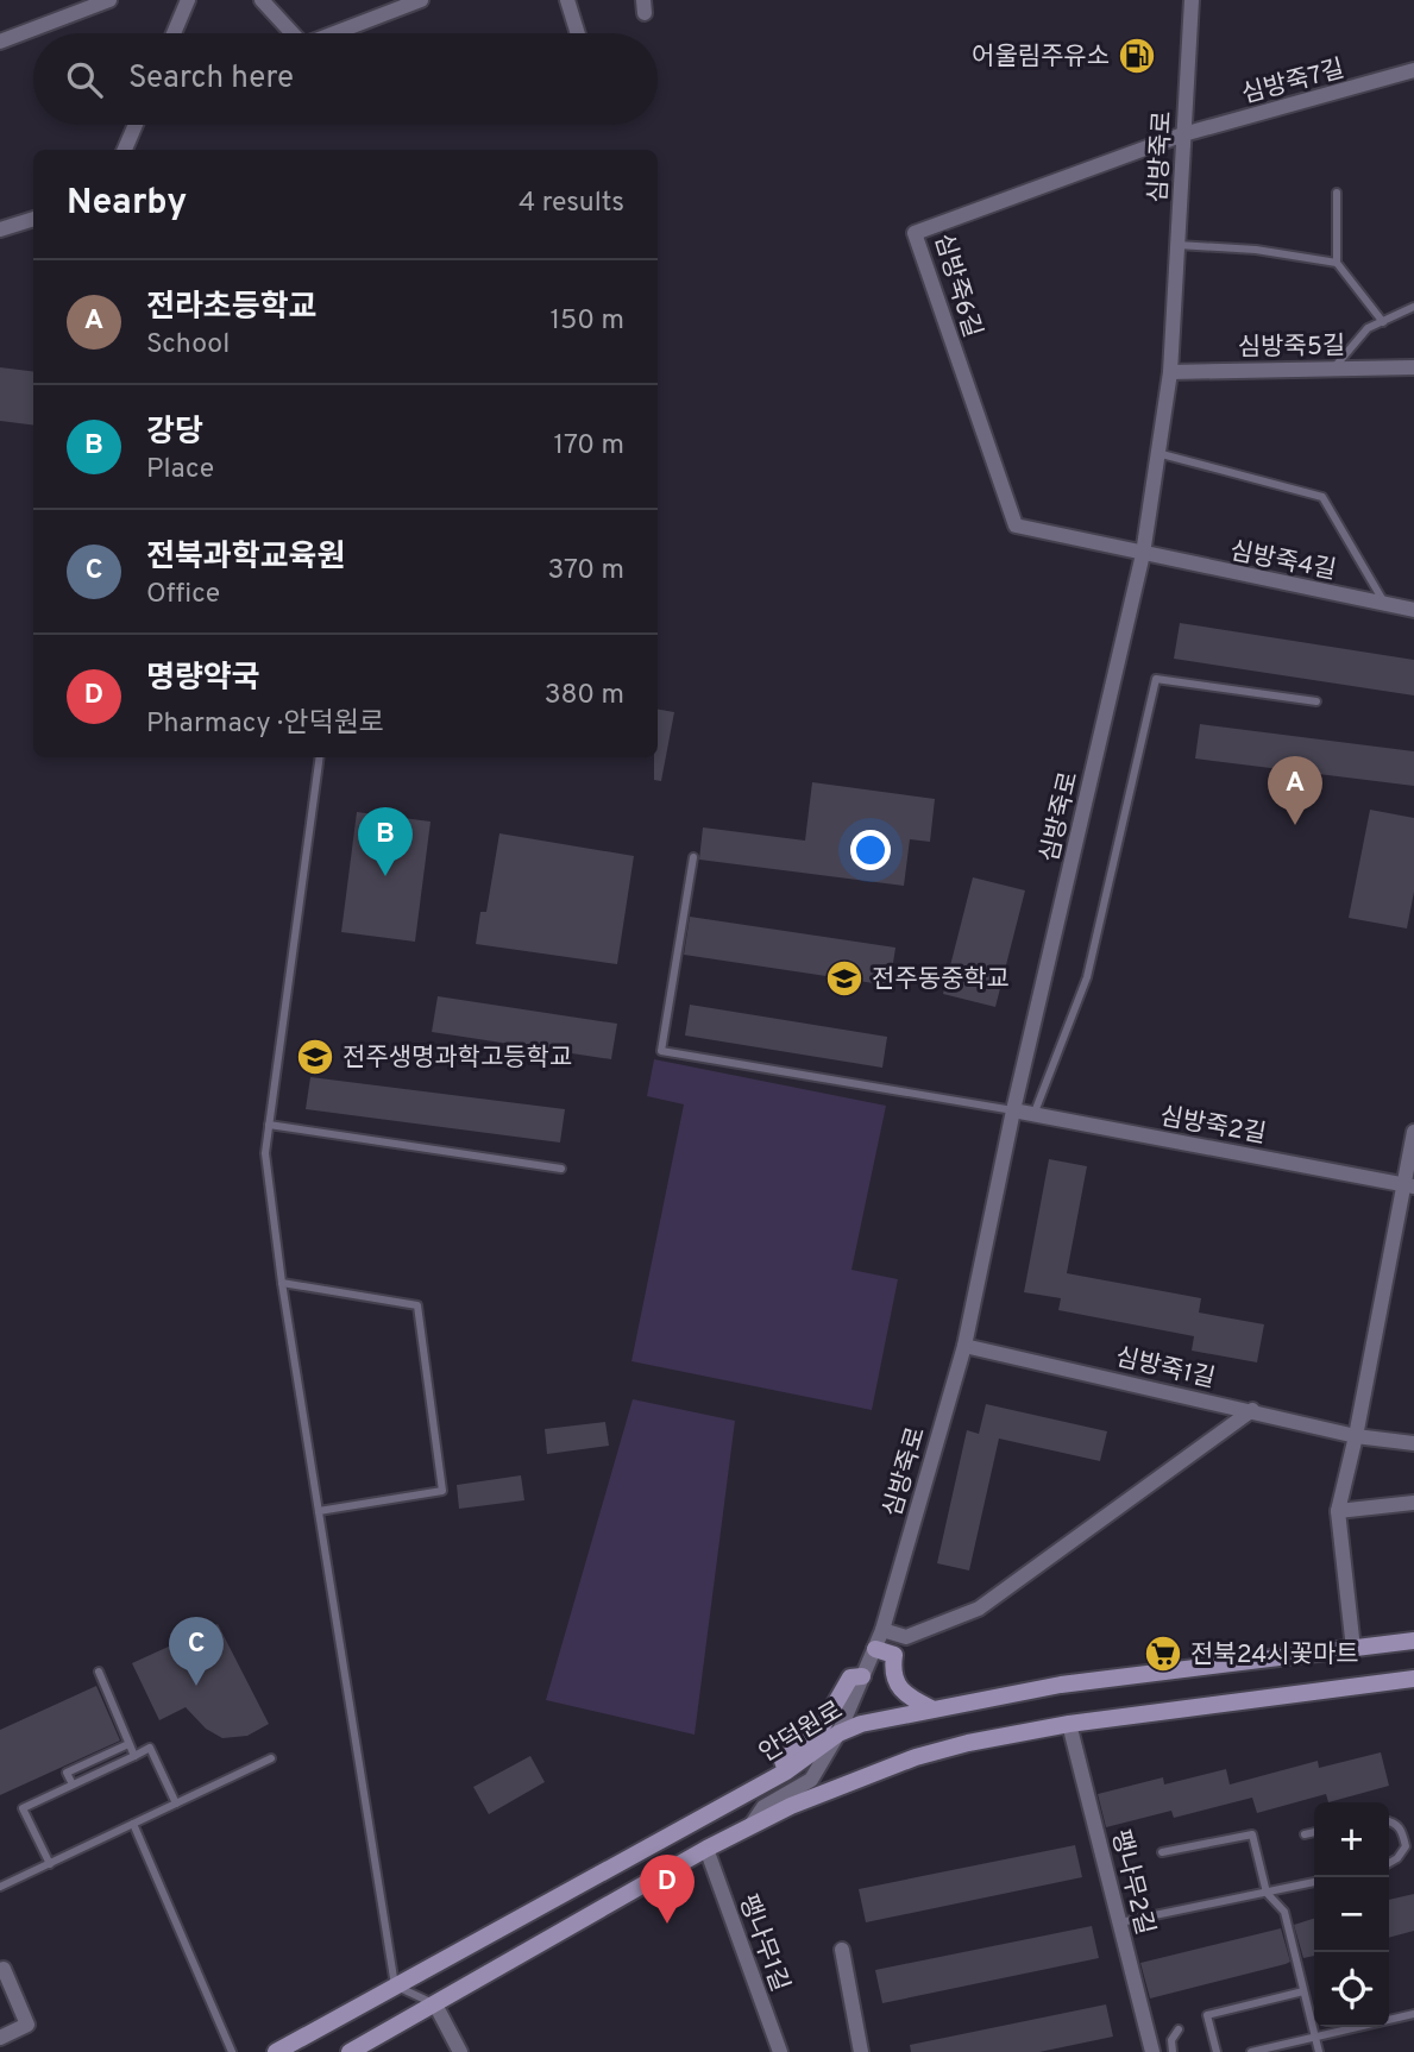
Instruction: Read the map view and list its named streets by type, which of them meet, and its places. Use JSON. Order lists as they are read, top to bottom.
{
  "streets": {
    "street": [
      "심방죽7길",
      "심방죽로",
      "심방죽6길",
      "심방죽5길",
      "심방죽4길",
      "심방죽2길",
      "심방죽1길",
      "안덕원로",
      "팽나무2길",
      "팽나무1길"
    ]
  },
  "crossings": [
    ["심방죽7길", "심방죽로"],
    ["심방죽7길", "심방죽6길"],
    ["심방죽로", "심방죽6길"],
    ["심방죽로", "심방죽5길"],
    ["심방죽로", "심방죽4길"],
    ["심방죽로", "심방죽2길"],
    ["심방죽로", "심방죽1길"],
    ["심방죽로", "안덕원로"],
    ["심방죽6길", "심방죽4길"]
  ],
  "places": {
    "fuel station": ["어울림주유소"],
    "school or university": ["전주동중학교", "전주생명과학고등학교"],
    "supermarket": ["전북24시꽃마트"]
  },
  "page": {
    "search": "Search here",
    "heading": ["Nearby", "4 results"],
    "list": [
      {
        "mark": "A",
        "name": "전라초등학교",
        "note": "School",
        "value": "150 m"
      },
      {
        "mark": "B",
        "name": "강당",
        "note": "Place",
        "value": "170 m"
      },
      {
        "mark": "C",
        "name": "전북과학교육원",
        "note": "Office",
        "value": "370 m"
      },
      {
        "mark": "D",
        "name": "명량약국",
        "note": "Pharmacy · 안덕원로",
        "value": "380 m"
      }
    ],
    "pins": [
      "A",
      "B",
      "C",
      "D"
    ],
    "map_buttons": ["+", "−"]
  }
}
